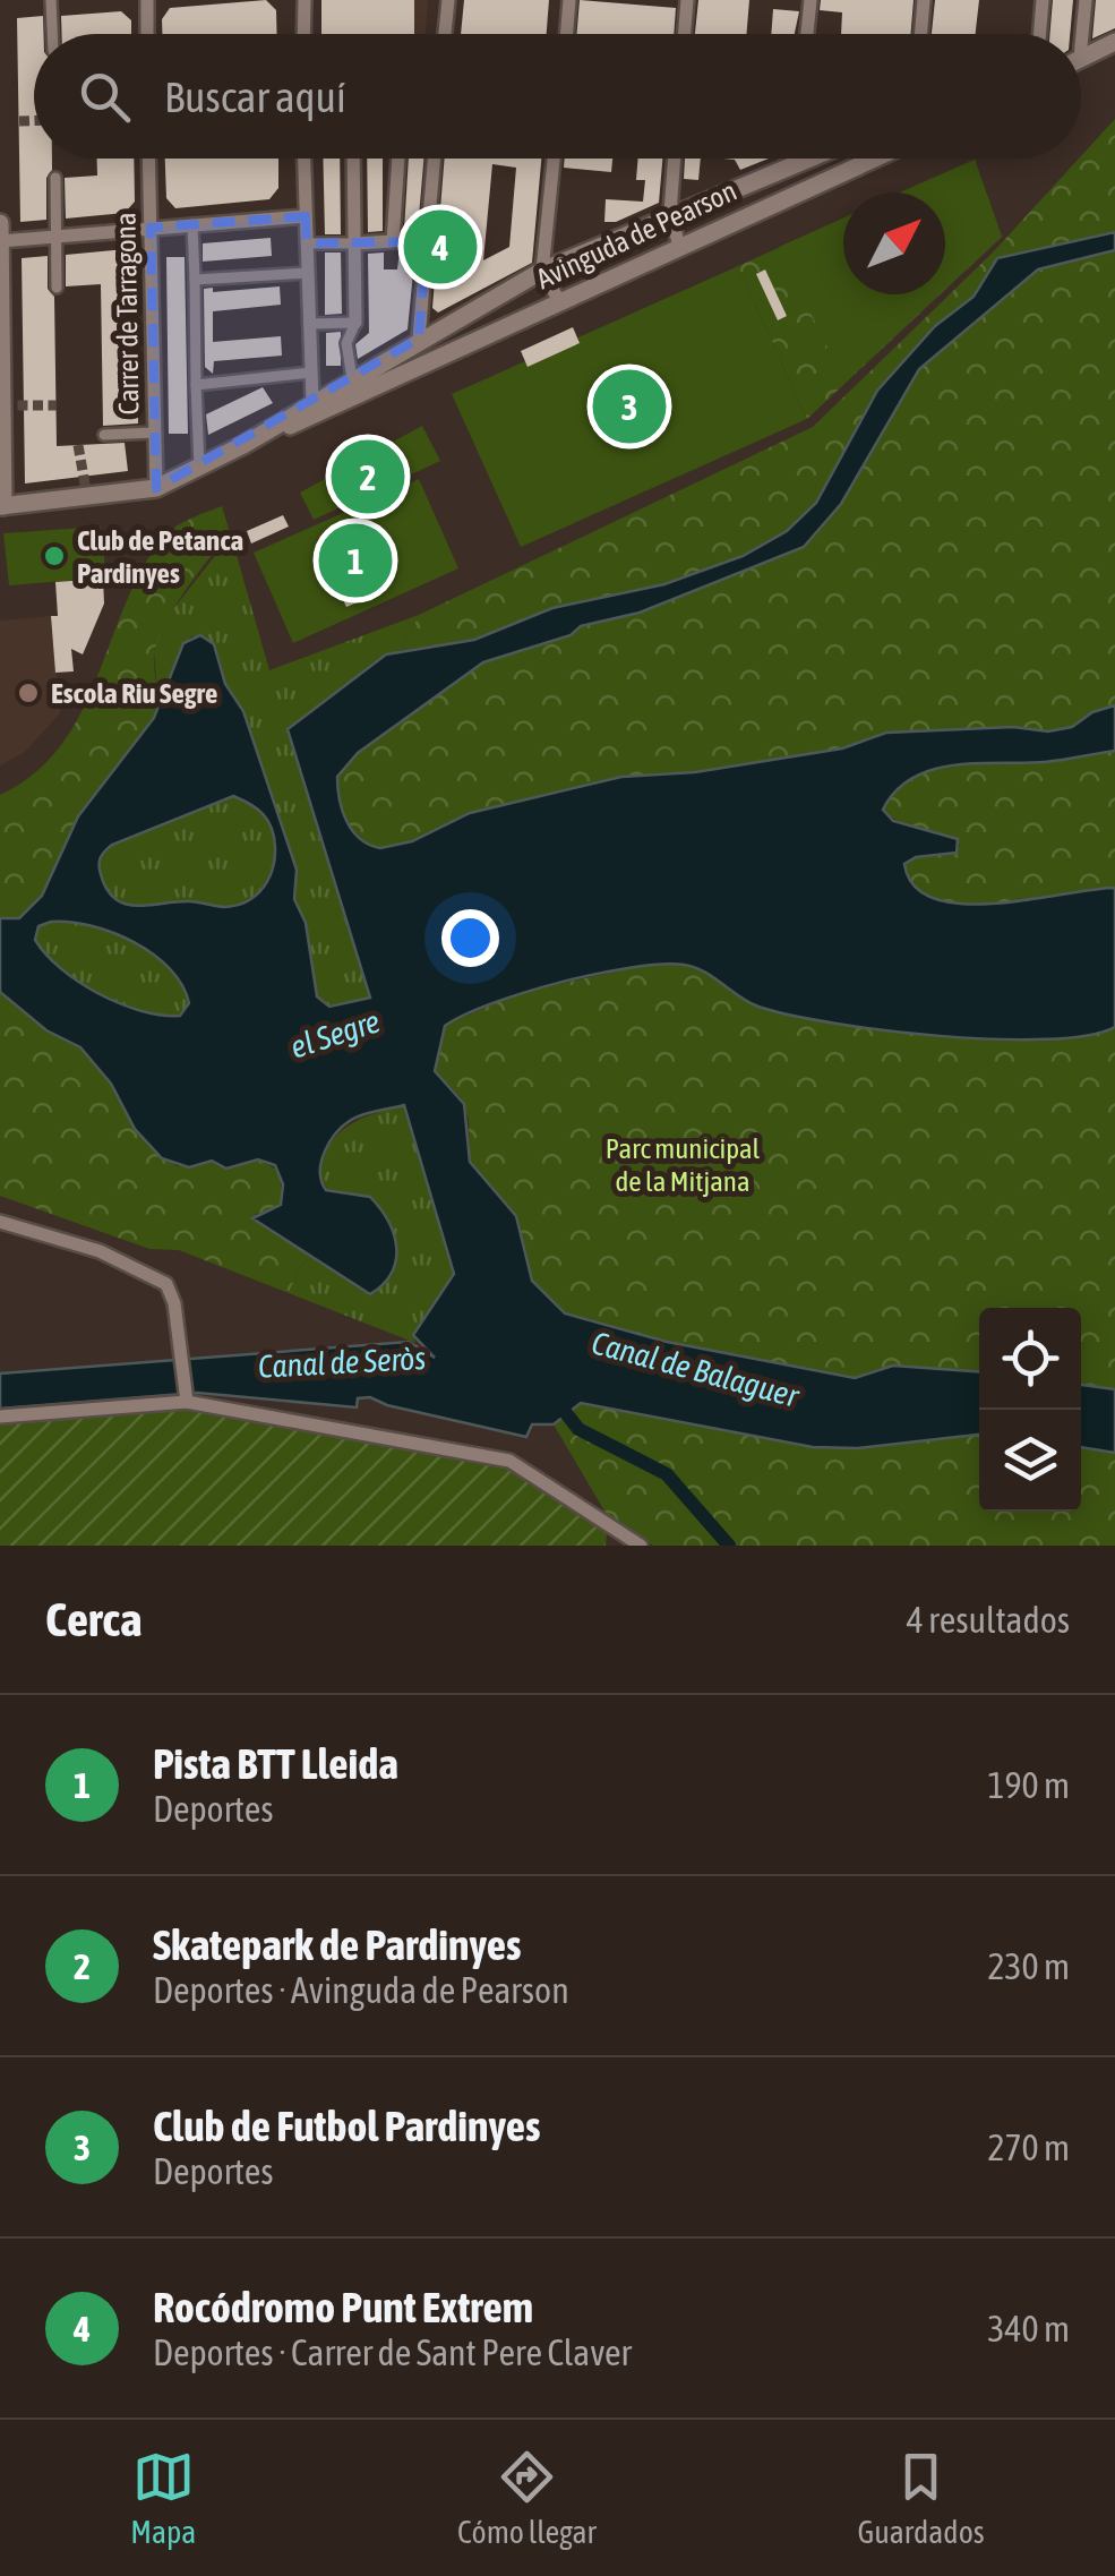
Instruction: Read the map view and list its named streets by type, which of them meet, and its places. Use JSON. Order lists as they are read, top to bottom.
{
  "streets": {
    "street": ["Avinguda de Pearson", "Carrer de Tarragona"]
  },
  "water": ["el Segre", "Canal de Seròs", "Canal de Balaguer"],
  "parks": ["Parc municipal de la Mitjana"],
  "places": ["Club de Petanca Pardinyes", "Escola Riu Segre"],
  "north": "top right",
  "page": {
    "search": "Buscar aquí",
    "pins": [
      "4",
      "3",
      "2",
      "1"
    ],
    "heading": ["Cerca", "4 resultados"],
    "list": [
      {
        "mark": "1",
        "name": "Pista BTT Lleida",
        "note": "Deportes",
        "value": "190 m"
      },
      {
        "mark": "2",
        "name": "Skatepark de Pardinyes",
        "note": "Deportes · Avinguda de Pearson",
        "value": "230 m"
      },
      {
        "mark": "3",
        "name": "Club de Futbol Pardinyes",
        "note": "Deportes",
        "value": "270 m"
      },
      {
        "mark": "4",
        "name": "Rocódromo Punt Extrem",
        "note": "Deportes · Carrer de Sant Pere Claver",
        "value": "340 m"
      }
    ],
    "nav": ["Mapa", "Cómo llegar", "Guardados"]
  }
}
